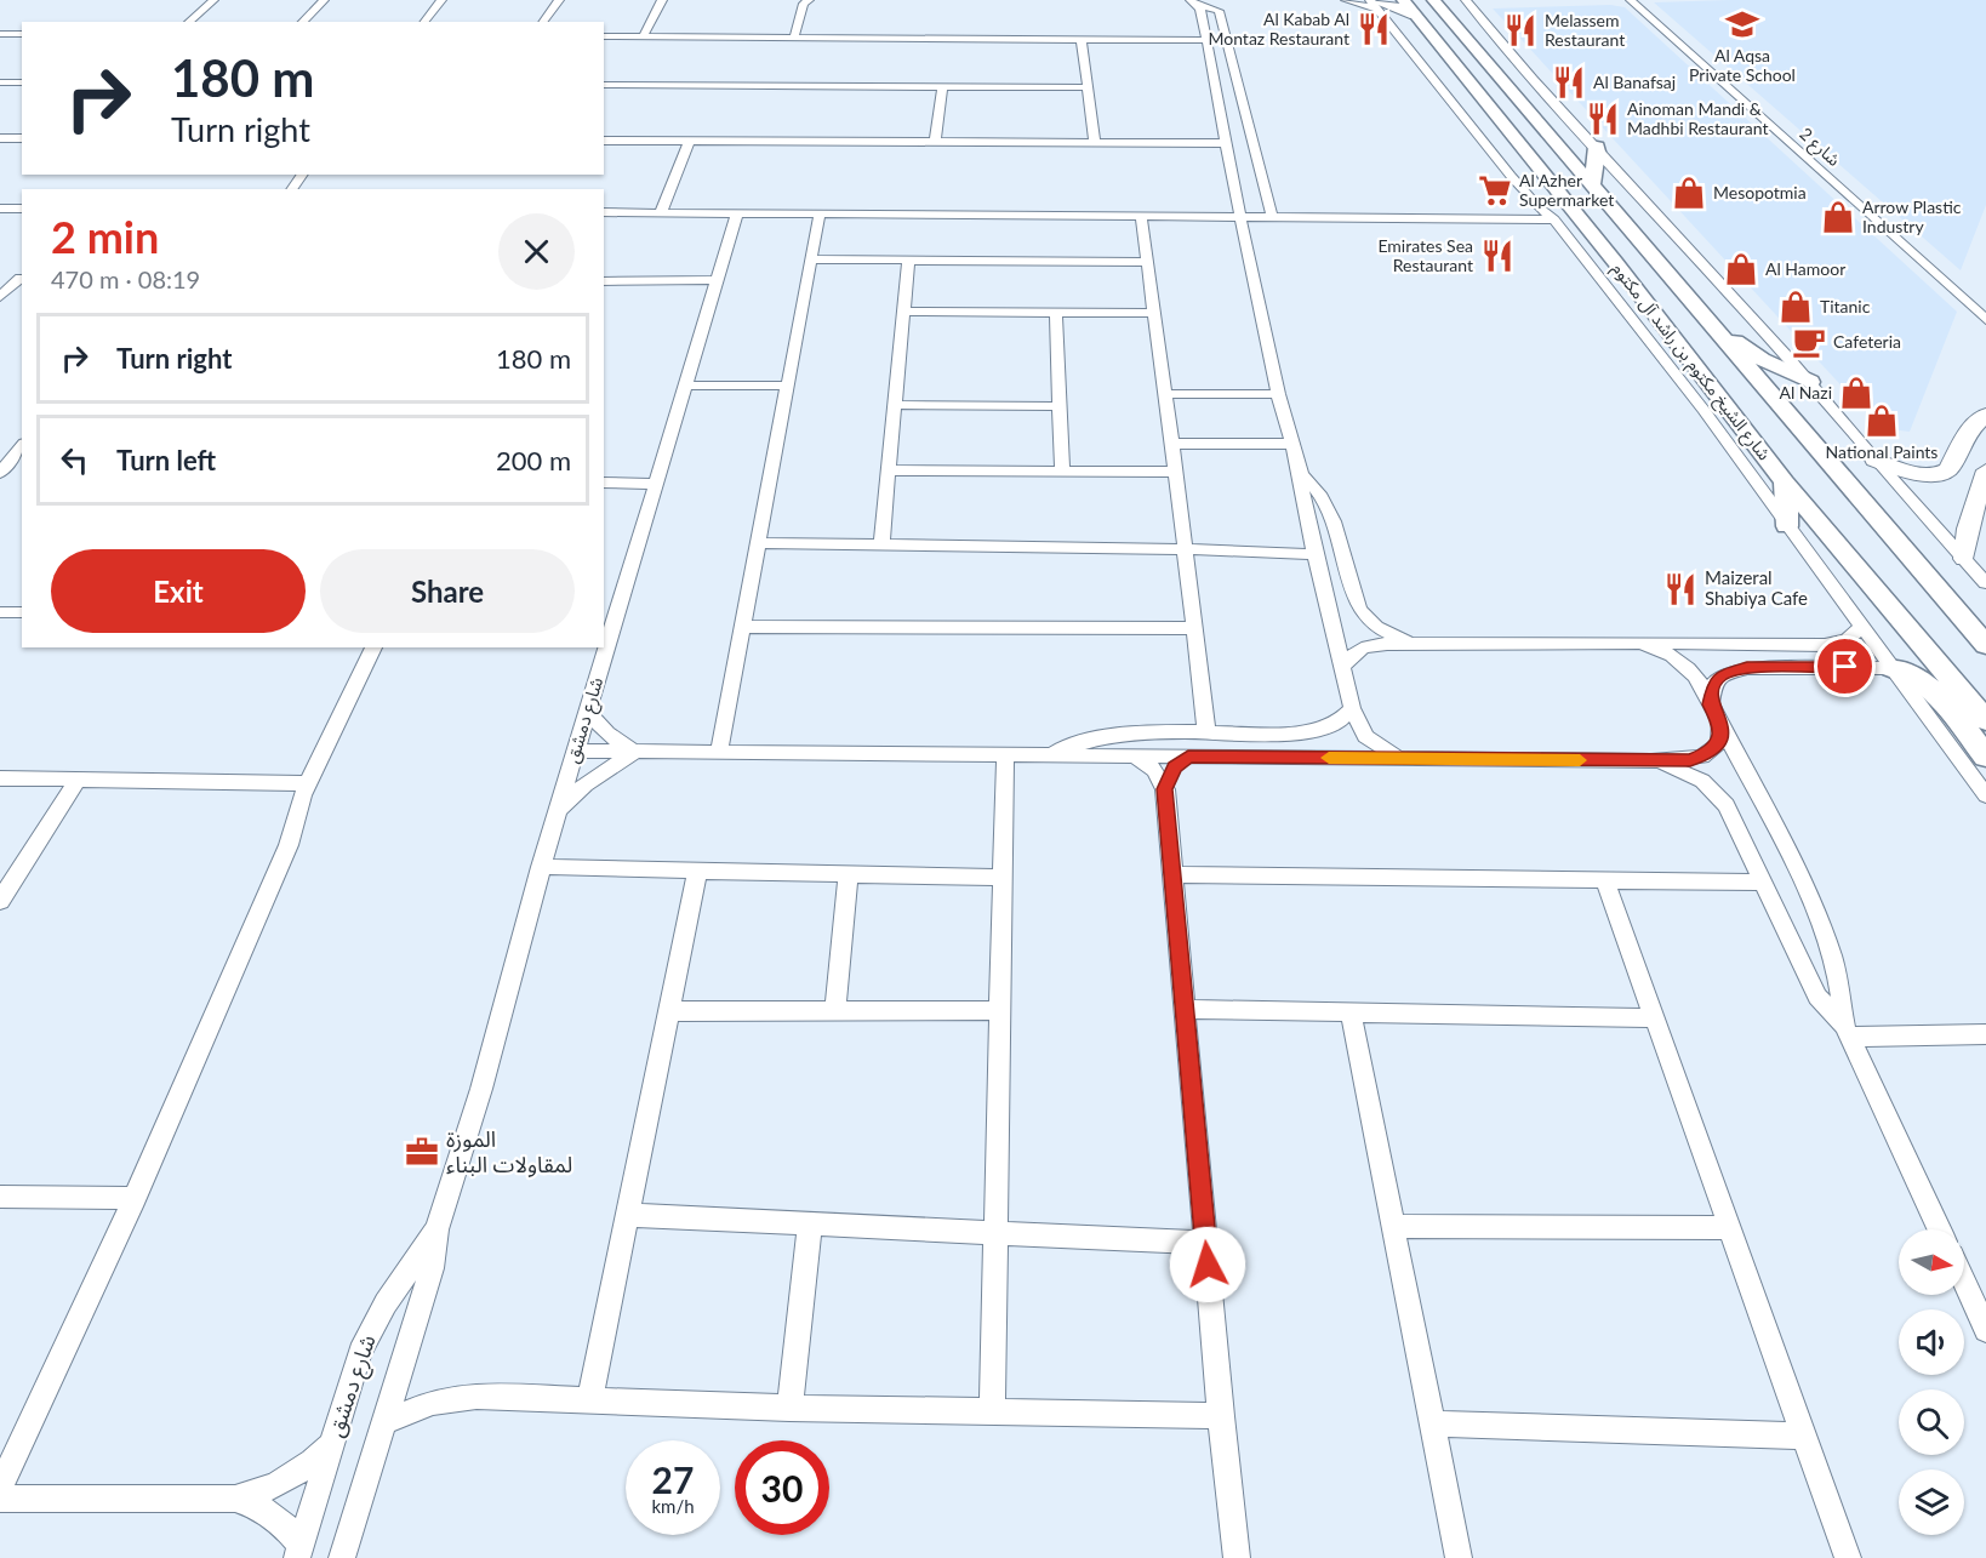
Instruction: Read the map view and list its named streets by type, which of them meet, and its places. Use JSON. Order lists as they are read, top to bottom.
{
  "streets": {
    "main road": ["شارع الشيخ مكتوم بن راشد آل مكتوم"],
    "street": ["شارع 2", "شارع دمشق"]
  },
  "places": {
    "school or university": ["Al Aqsa Private School"],
    "restaurant": [
      "Al Kabab Al Montaz Restaurant",
      "Melassem Restaurant",
      "Al Banafsaj",
      "Ainoman Mandi & Madhbi Restaurant",
      "Emirates Sea Restaurant",
      "Maizeral Shabiya Cafe"
    ],
    "supermarket": ["Al Azher Supermarket"],
    "shop": [
      "Mesopotmia",
      "Arrow Plastic Industry",
      "Al Hamoor",
      "Titanic",
      "Al Nazi",
      "National Paints"
    ],
    "cafe": ["Cafeteria"],
    "office": ["الموزة لمقاولات البناء"]
  },
  "north": "right",
  "page": {
    "turn": ["180 m", "Turn right"],
    "heading": ["2 min", "470 m · 08:19"],
    "list": [
      {
        "name": "Turn right",
        "value": "180 m"
      },
      {
        "name": "Turn left",
        "value": "200 m"
      }
    ],
    "buttons": ["Exit", "Share"],
    "speed": "27 km/h",
    "limit": "30"
  }
}
